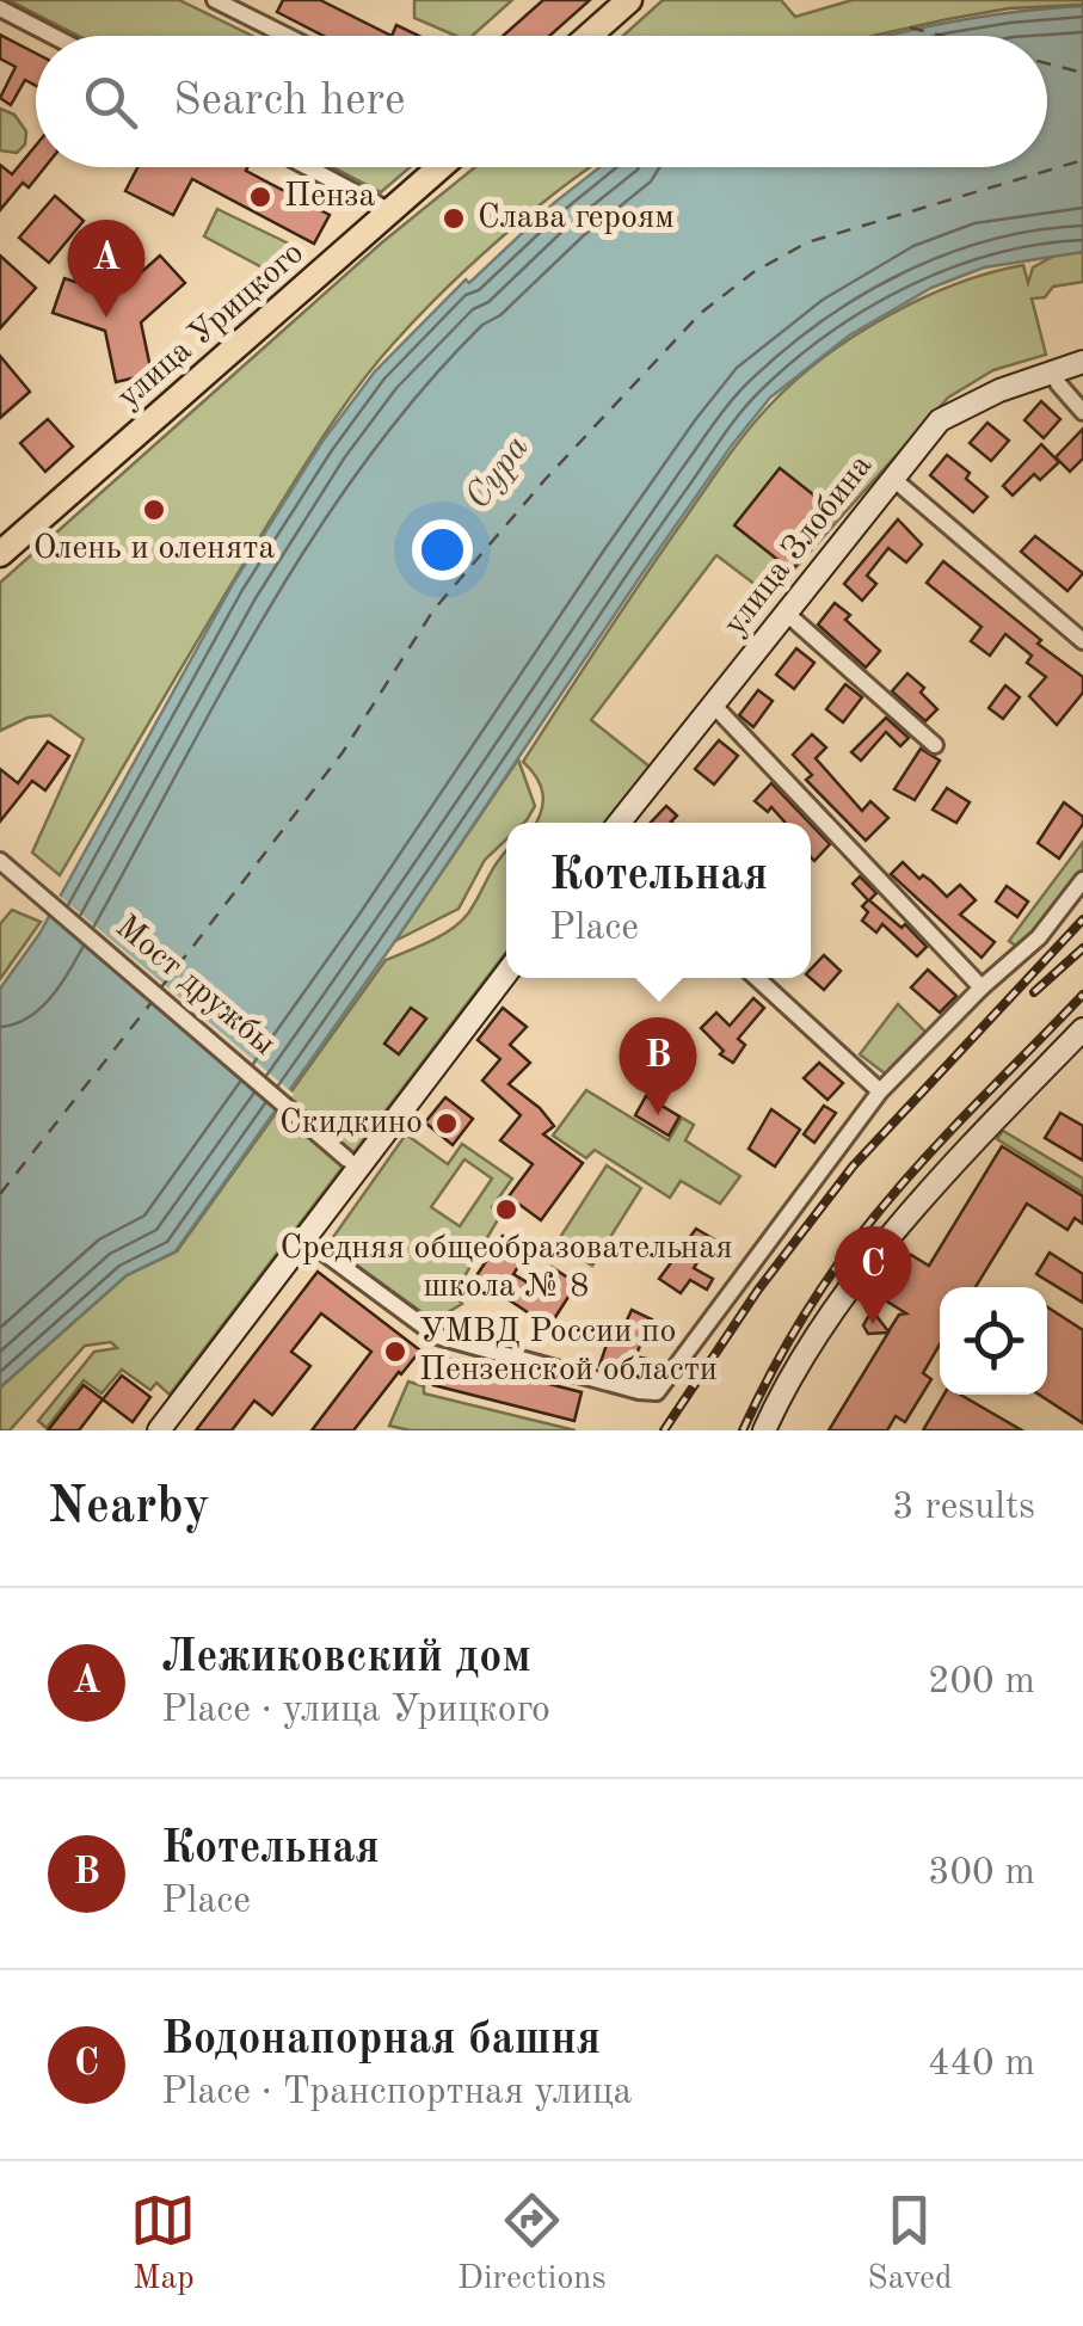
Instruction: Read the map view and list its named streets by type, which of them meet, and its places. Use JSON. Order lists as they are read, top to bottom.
{
  "streets": {
    "main road": ["улица Урицкого", "улица Злобина"],
    "street": ["Мост дружбы"]
  },
  "water": ["Сура"],
  "places": [
    "Пенза",
    "Слава героям",
    "Олень и оленята",
    "Скидкино",
    "Средняя общеобразовательная школа № 8",
    "УМВД России по Пензенской области"
  ],
  "page": {
    "search": "Search here",
    "pins": ["A", "B", "C"],
    "popup": ["Котельная", "Place"],
    "heading": ["Nearby", "3 results"],
    "list": [
      {
        "mark": "A",
        "name": "Лежиковский дом",
        "note": "Place · улица Урицкого",
        "value": "200 m"
      },
      {
        "mark": "B",
        "name": "Котельная",
        "note": "Place",
        "value": "300 m"
      },
      {
        "mark": "C",
        "name": "Водонапорная башня",
        "note": "Place · Транспортная улица",
        "value": "440 m"
      }
    ],
    "nav": ["Map", "Directions", "Saved"]
  }
}
